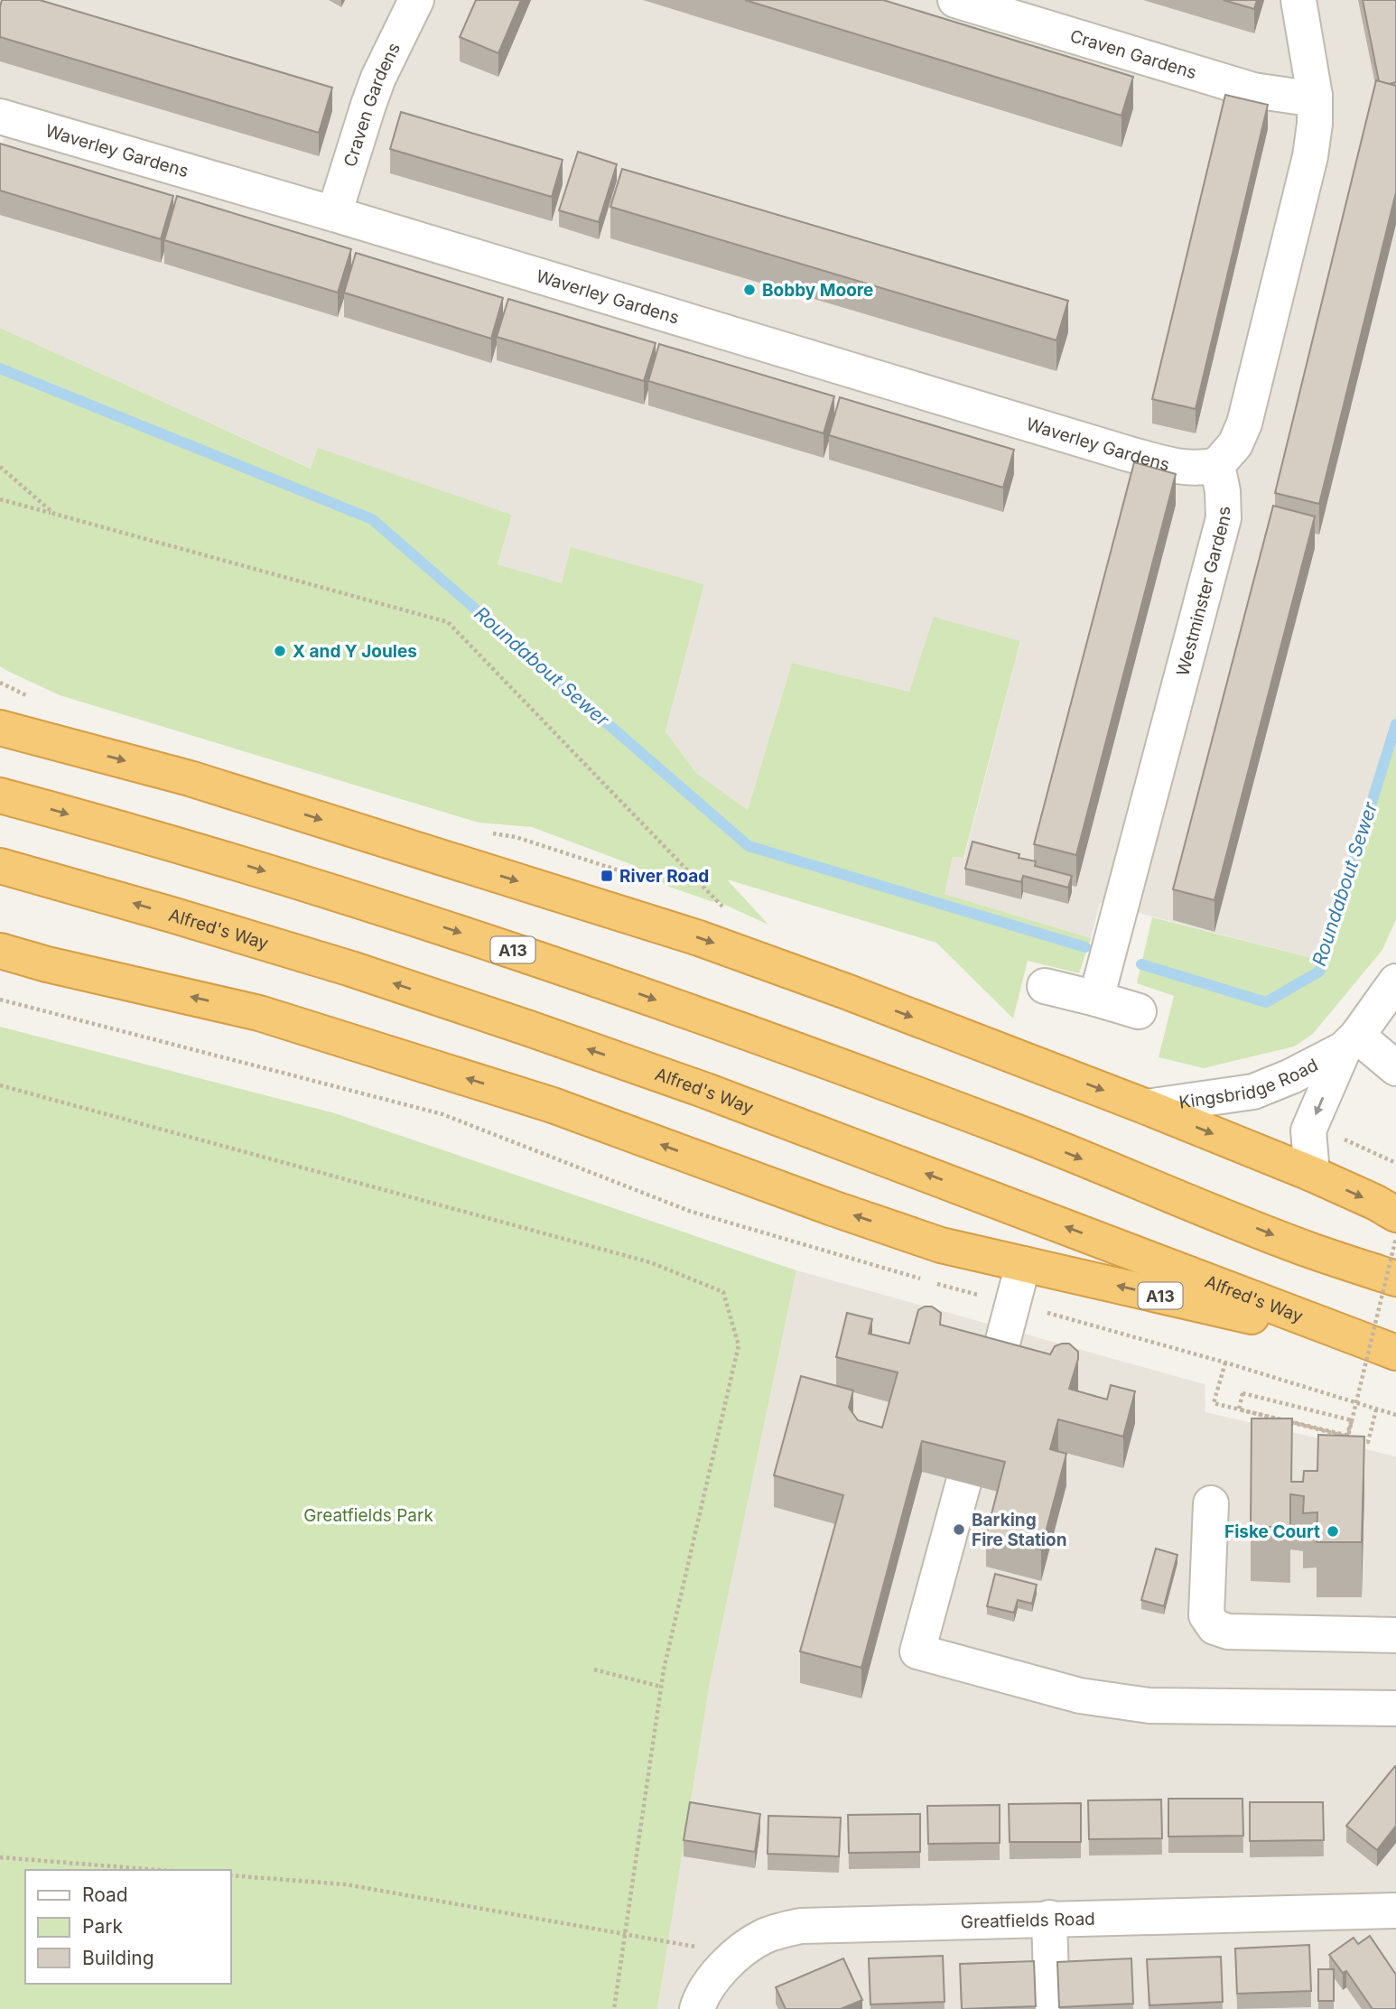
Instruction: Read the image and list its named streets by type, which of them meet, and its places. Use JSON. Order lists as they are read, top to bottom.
{
  "streets": {
    "highway": ["Alfred's Way", "A13"],
    "street": [
      "Craven Gardens",
      "Waverley Gardens",
      "Westminster Gardens",
      "Kingsbridge Road",
      "Greatfields Road"
    ]
  },
  "crossings": [
    ["Craven Gardens", "Waverley Gardens"],
    ["Waverley Gardens", "Westminster Gardens"],
    ["Alfred's Way", "A13"]
  ],
  "water": ["Roundabout Sewer"],
  "parks": ["Greatfields Park"],
  "places": {
    "other": [
      "Bobby Moore",
      "X and Y Joules",
      "Barking Fire Station",
      "Fiske Court"
    ],
    "transit": ["River Road"]
  },
  "legend": ["Road", "Park", "Building"]
}
